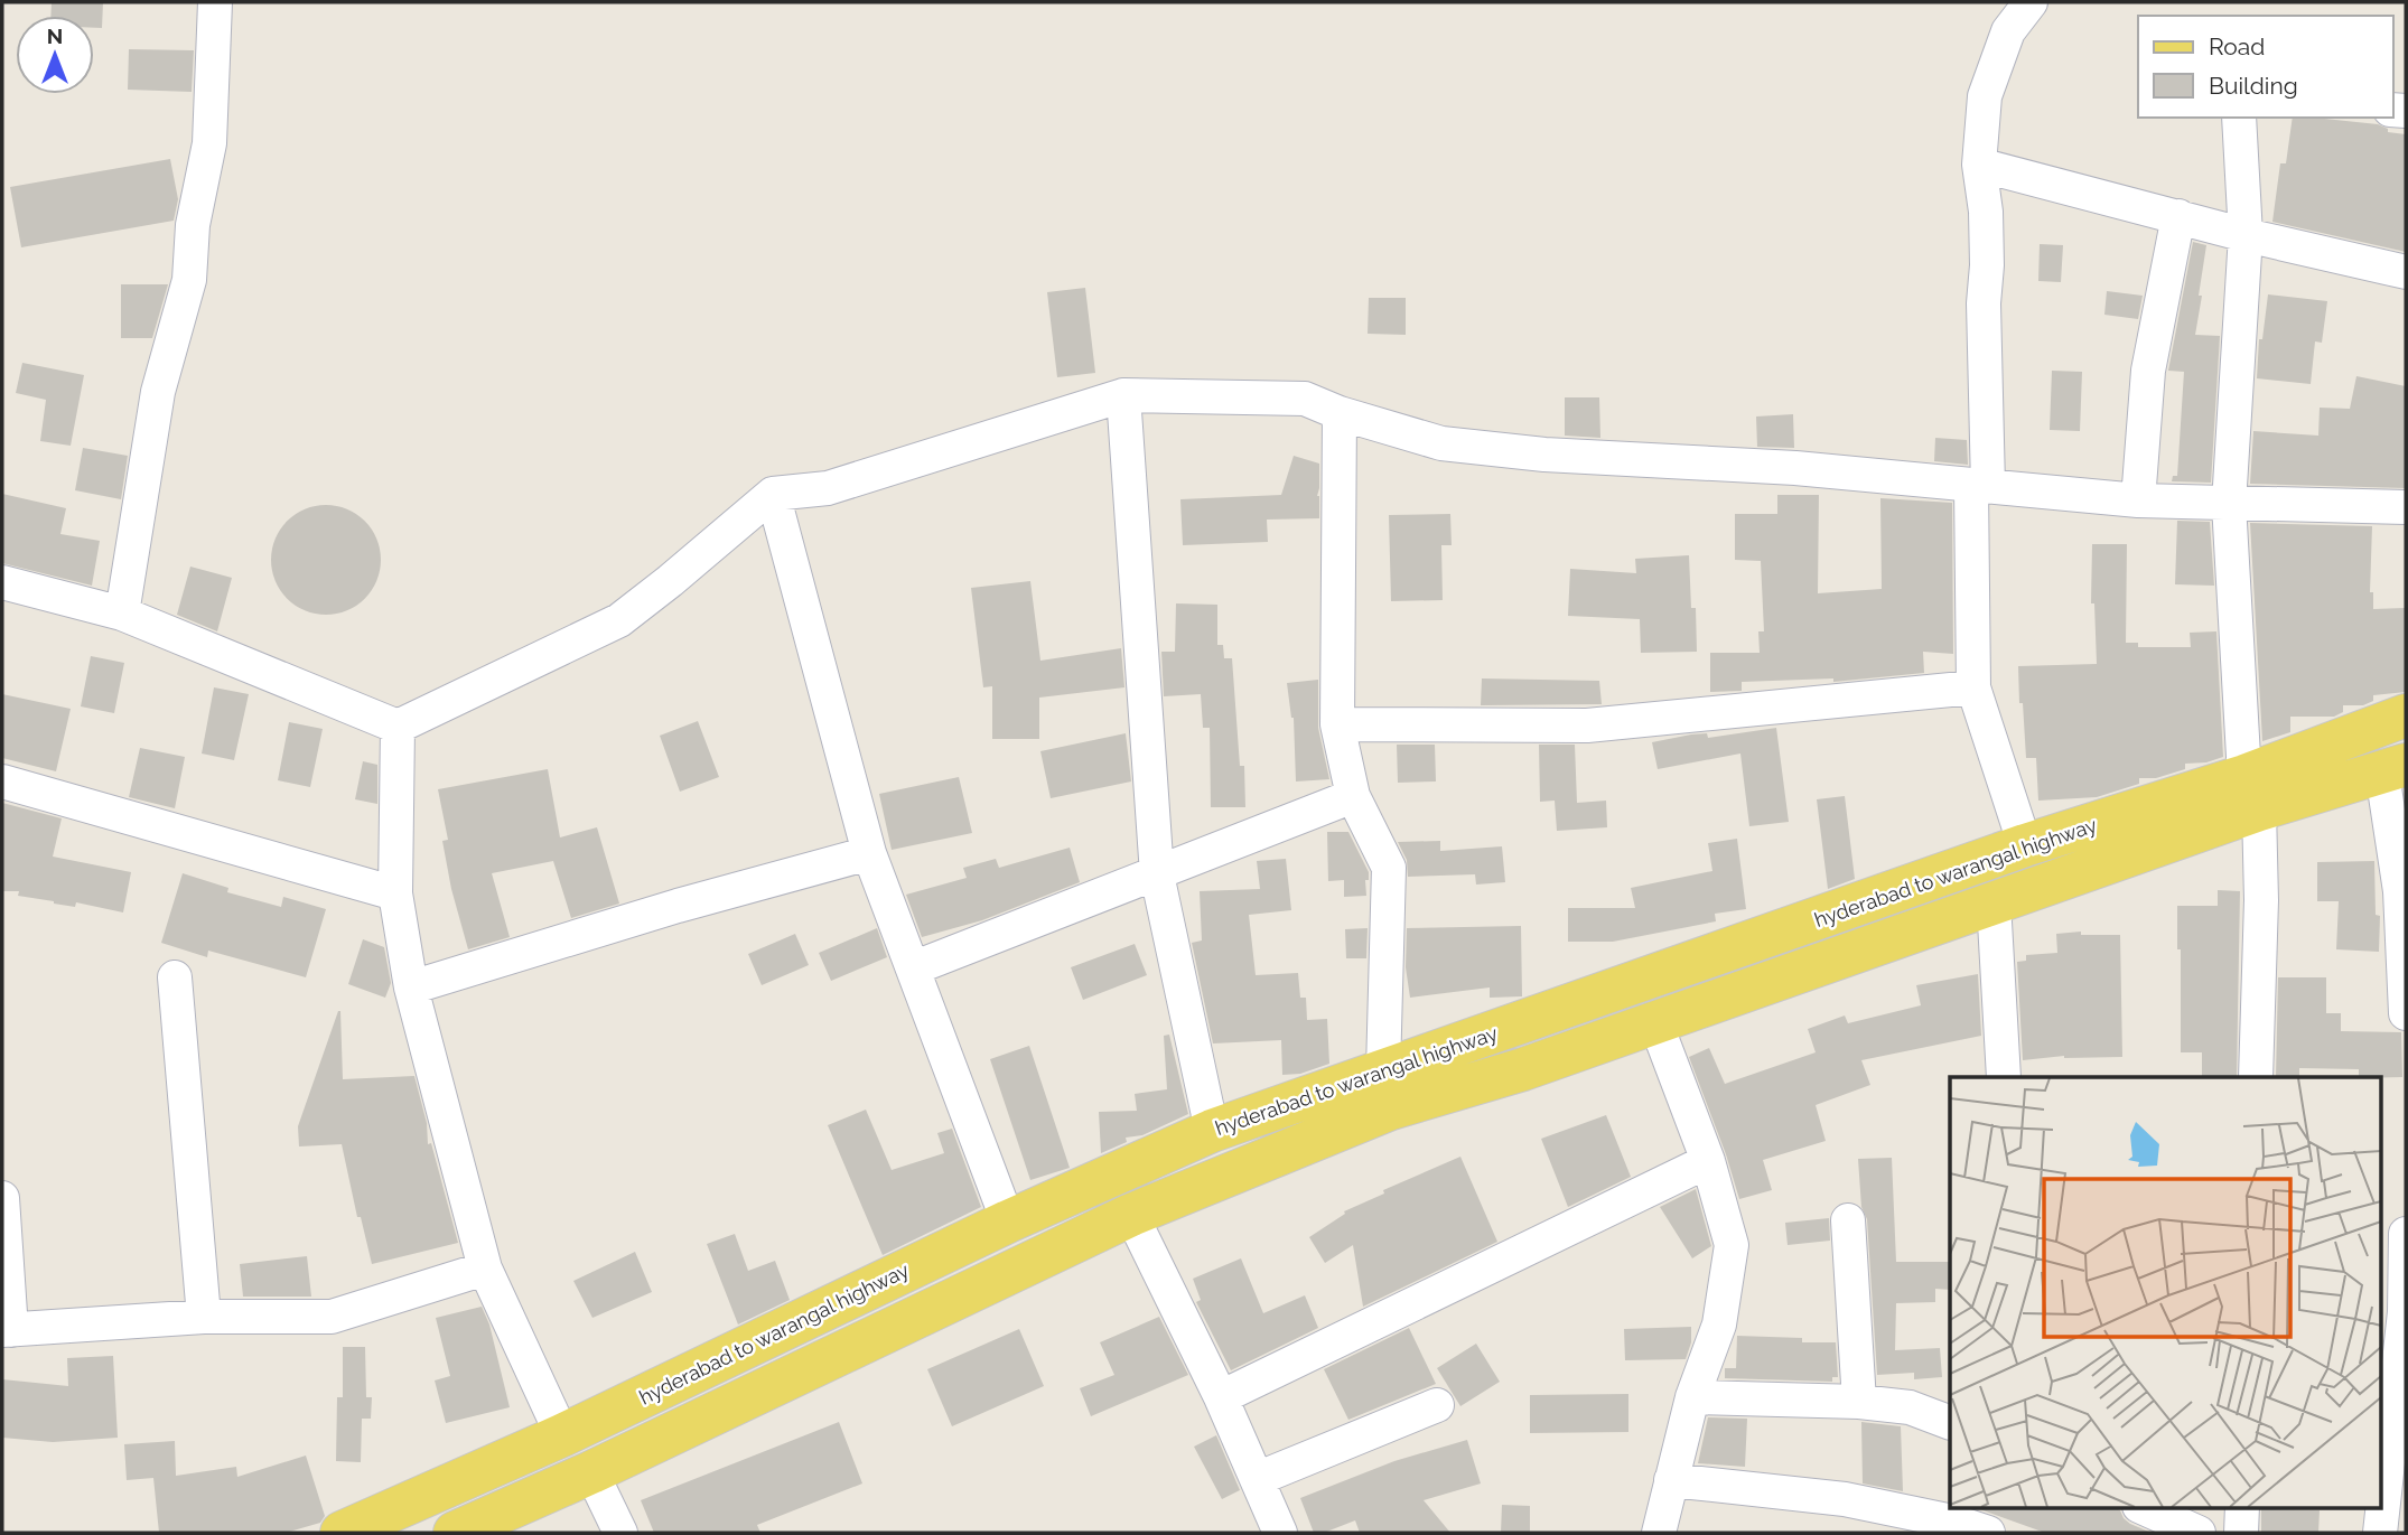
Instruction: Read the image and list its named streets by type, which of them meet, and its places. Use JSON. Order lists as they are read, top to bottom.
{
  "streets": {
    "main road": ["hyderabad to warangal highway"]
  },
  "legend": ["Road", "Building"],
  "north": "top"
}
